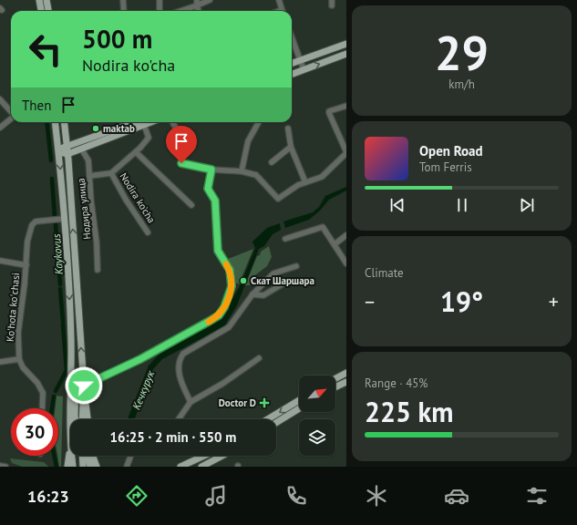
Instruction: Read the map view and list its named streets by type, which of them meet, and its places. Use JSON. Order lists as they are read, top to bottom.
{
  "streets": {
    "street": ["Nodira ko'cha", "Нодира улица", "Koʻhota koʻchasi"]
  },
  "crossings": [
    ["Nodira ko'cha", "Нодира улица"]
  ],
  "water": ["Kaykovus", "Кечкурук"],
  "places": {
    "other": ["maktab", "Скат Шаршара"],
    "health": ["Doctor D"]
  },
  "north": "top right",
  "page": {
    "tile": [
      ["29", "km/h"],
      "Climate",
      ["Range · 45%", "225 km"]
    ],
    "turn": ["500 m", "Nodira ko'cha"],
    "then": "Then",
    "song": ["Open Road", "Tom Ferris"],
    "heat": ["−", "19°", "+"],
    "limit": "30",
    "trip": "16:25 · 2 min · 550 m",
    "tabs": "16:23"
  }
}
